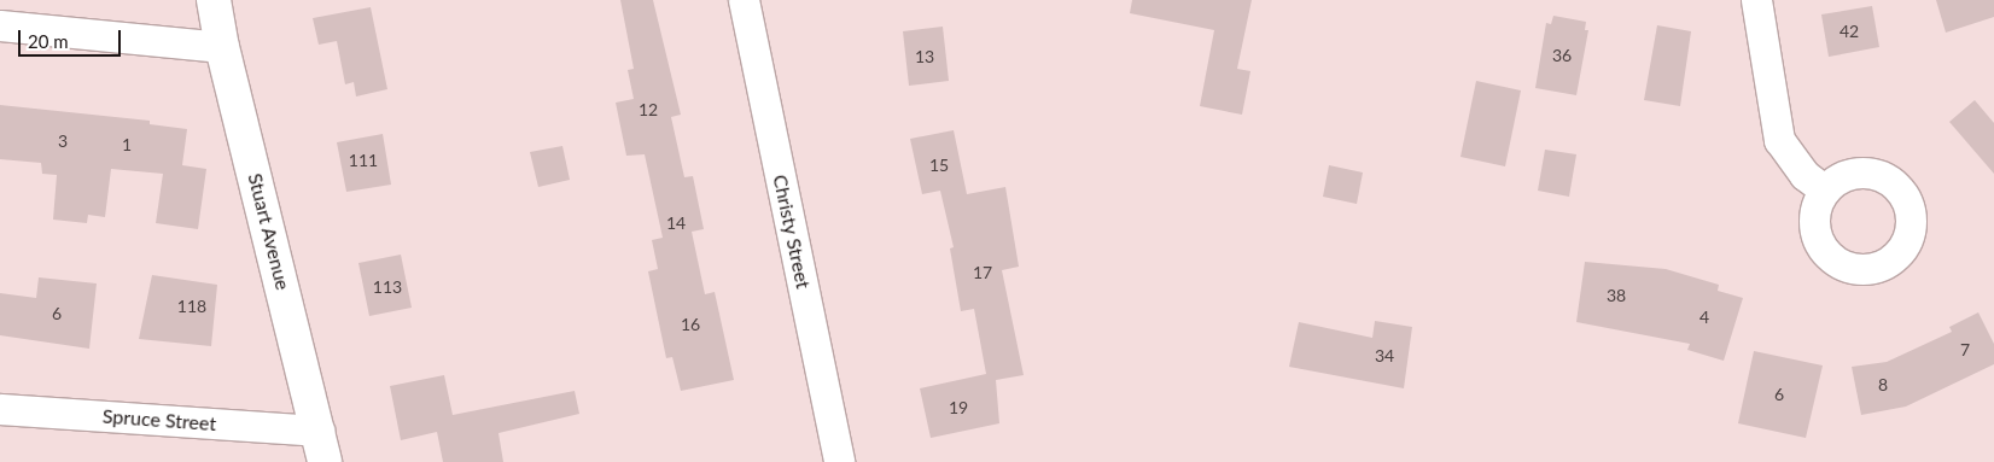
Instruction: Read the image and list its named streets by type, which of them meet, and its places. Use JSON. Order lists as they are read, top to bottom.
{
  "streets": {
    "street": ["Stuart Avenue", "Christy Street", "Spruce Street"]
  },
  "crossings": [
    ["Stuart Avenue", "Spruce Street"]
  ],
  "house_numbers": [
    "42",
    "36",
    "13",
    "12",
    "3",
    "1",
    "111",
    "15",
    "14",
    "17",
    "113",
    "38",
    "118",
    "6",
    "4",
    "16",
    "7",
    "34",
    "8",
    "6",
    "19"
  ],
  "scale_bar": "20 m"
}
